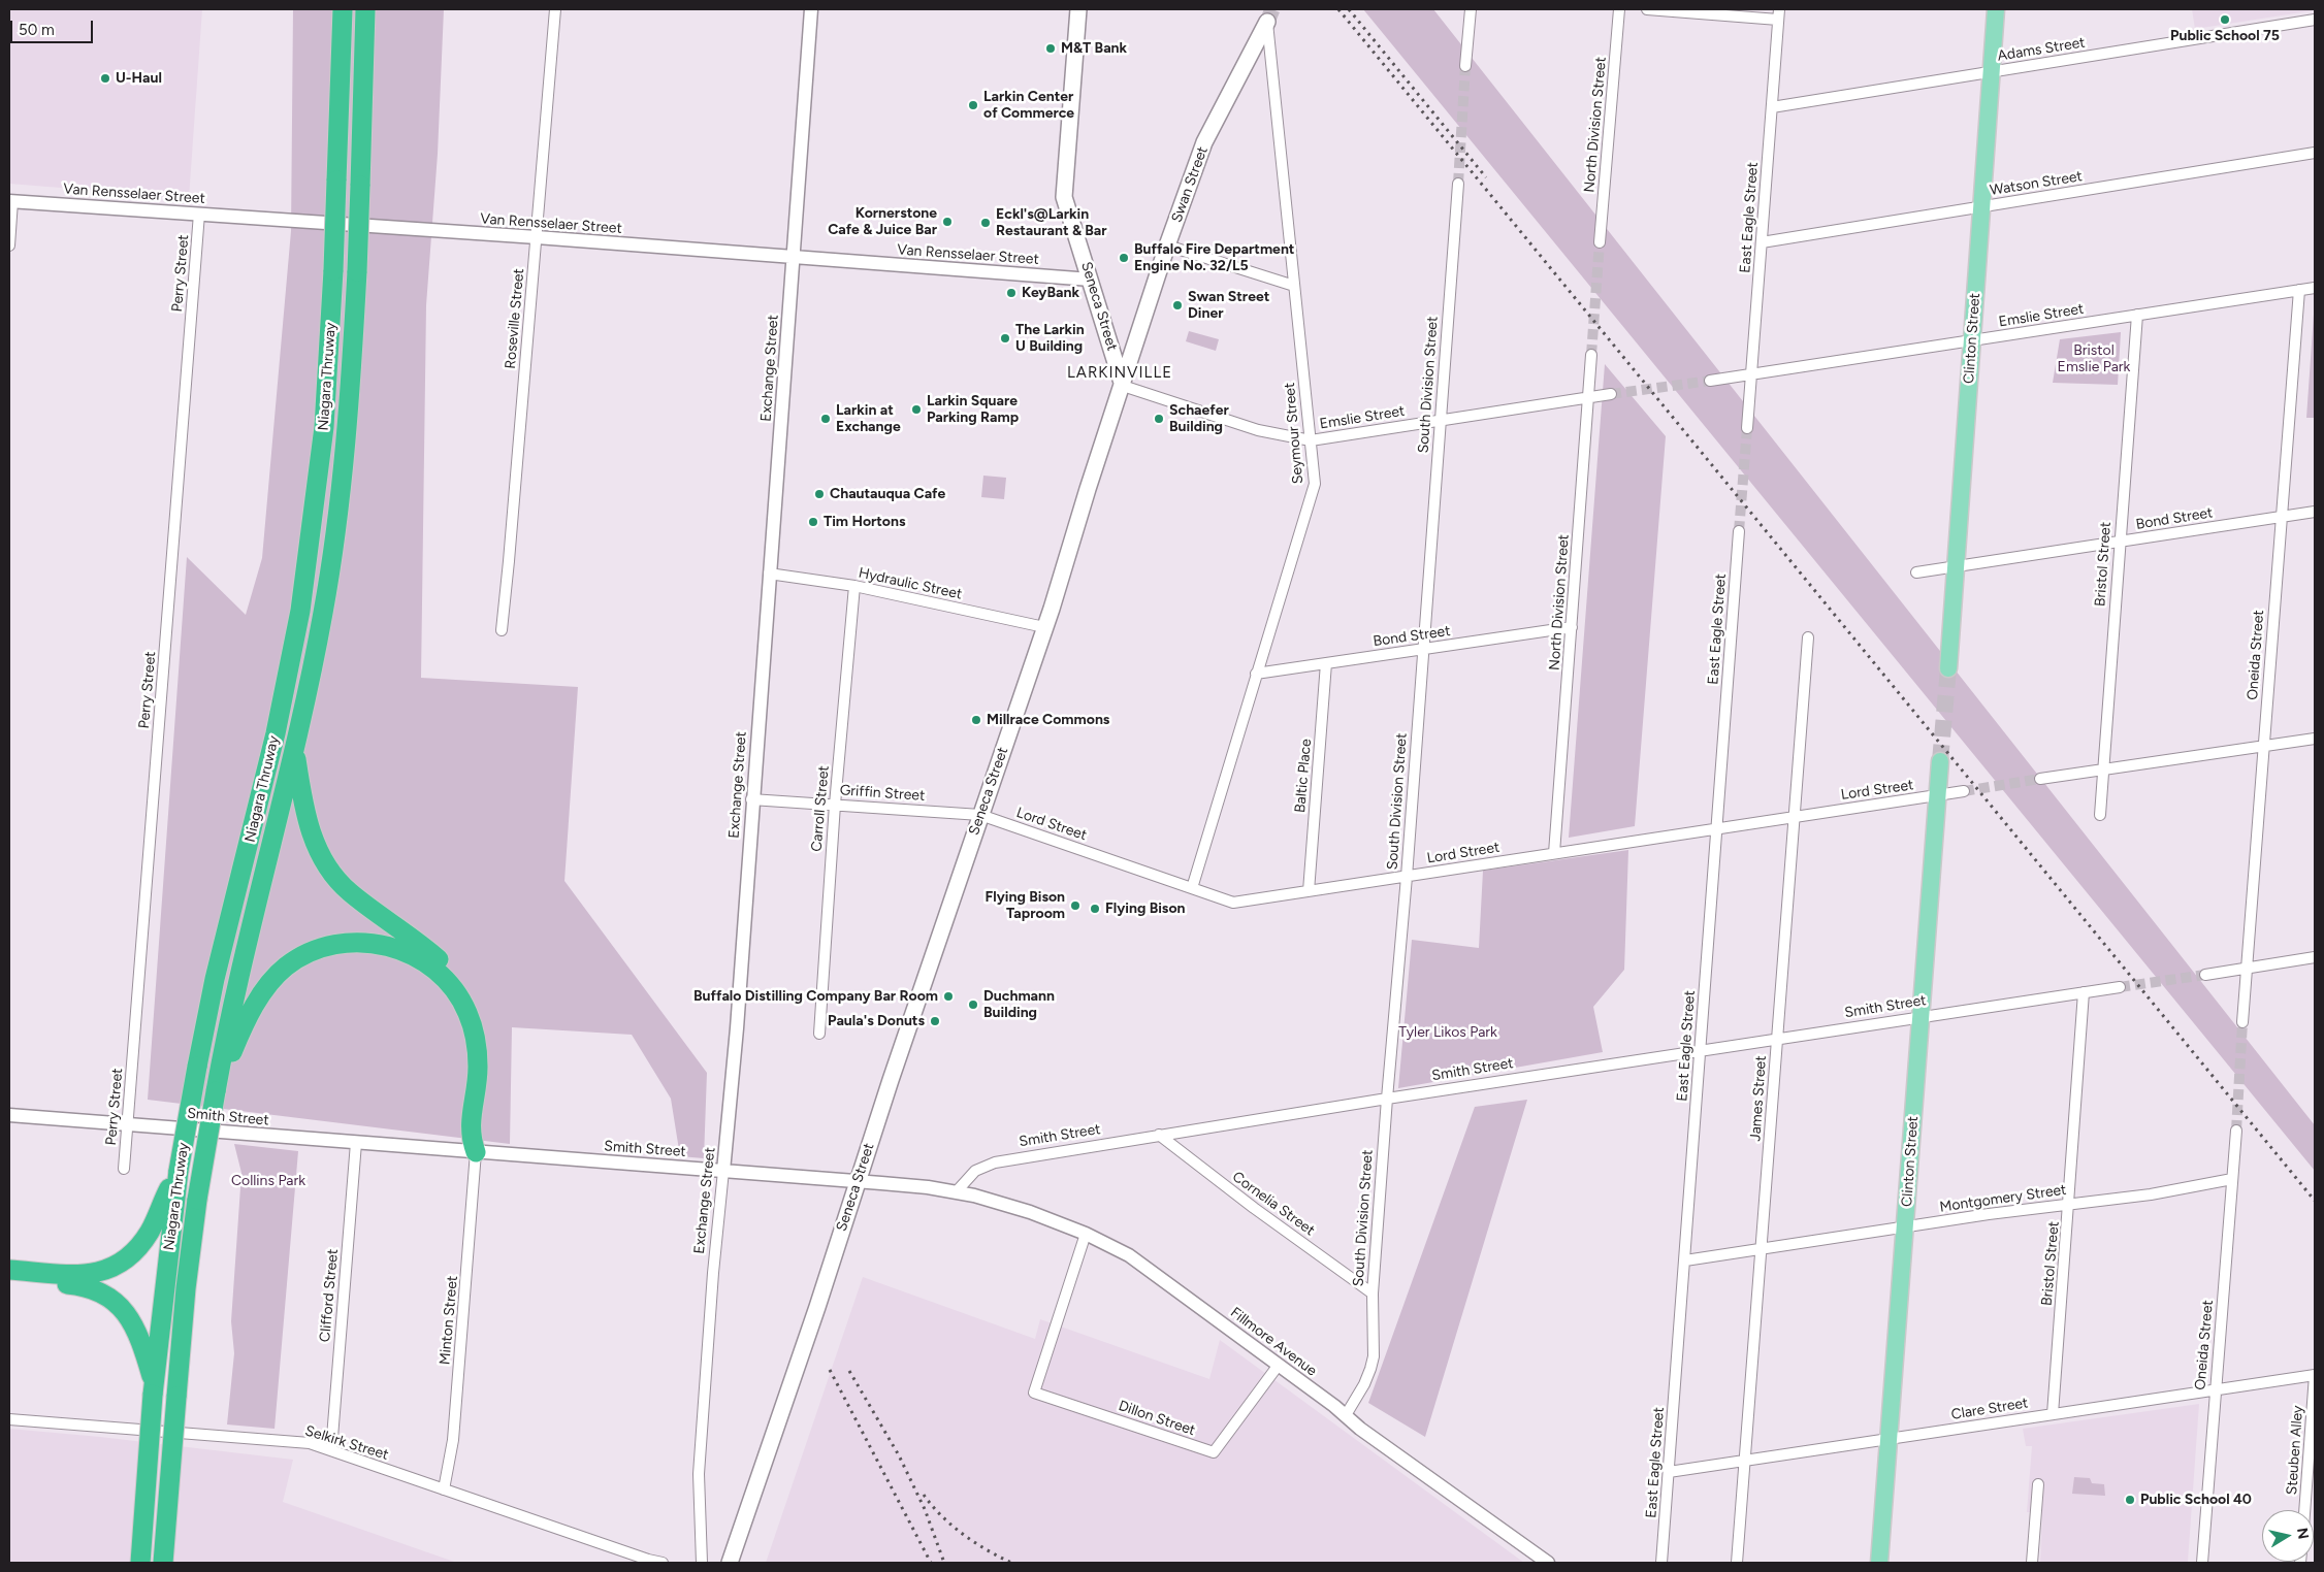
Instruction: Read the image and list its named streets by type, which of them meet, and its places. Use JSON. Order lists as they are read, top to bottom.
{
  "streets": {
    "highway": ["Niagara Thruway"],
    "main road": ["Swan Street", "Seneca Street", "Clinton Street"],
    "street": [
      "Adams Street",
      "North Division Street",
      "Watson Street",
      "Van Rensselaer Street",
      "East Eagle Street",
      "Perry Street",
      "Emslie Street",
      "Roseville Street",
      "Exchange Street",
      "South Division Street",
      "Seymour Street",
      "Bond Street",
      "Bristol Street",
      "Hydraulic Street",
      "Oneida Street",
      "Baltic Place",
      "Lord Street",
      "Griffin Street",
      "Carroll Street",
      "Smith Street",
      "James Street",
      "Montgomery Street",
      "Cornelia Street",
      "Clifford Street",
      "Minton Street",
      "Fillmore Avenue",
      "Clare Street",
      "Dillon Street",
      "Selkirk Street",
      "Steuben Alley"
    ]
  },
  "crossings": [
    ["Adams Street", "East Eagle Street"],
    ["Adams Street", "Clinton Street"],
    ["North Division Street", "Emslie Street"],
    ["North Division Street", "Bond Street"],
    ["North Division Street", "Lord Street"],
    ["Watson Street", "East Eagle Street"],
    ["Watson Street", "Clinton Street"],
    ["Swan Street", "Seneca Street"],
    ["Swan Street", "Emslie Street"],
    ["Swan Street", "Seymour Street"],
    ["Van Rensselaer Street", "Perry Street"],
    ["Van Rensselaer Street", "Seneca Street"],
    ["Van Rensselaer Street", "Roseville Street"],
    ["Van Rensselaer Street", "Exchange Street"],
    ["East Eagle Street", "Emslie Street"],
    ["East Eagle Street", "Lord Street"],
    ["East Eagle Street", "Smith Street"],
    ["East Eagle Street", "Montgomery Street"],
    ["East Eagle Street", "Clare Street"],
    ["Perry Street", "Smith Street"],
    ["Seneca Street", "Emslie Street"],
    ["Seneca Street", "Hydraulic Street"],
    ["Seneca Street", "Lord Street"],
    ["Seneca Street", "Griffin Street"],
    ["Seneca Street", "Smith Street"],
    ["Emslie Street", "Clinton Street"],
    ["Emslie Street", "South Division Street"],
    ["Emslie Street", "Seymour Street"],
    ["Emslie Street", "Bristol Street"],
    ["Emslie Street", "Oneida Street"],
    ["Clinton Street", "Bond Street"],
    ["Clinton Street", "Lord Street"],
    ["Clinton Street", "Smith Street"],
    ["Clinton Street", "Montgomery Street"],
    ["Clinton Street", "Clare Street"],
    ["Exchange Street", "Hydraulic Street"],
    ["Exchange Street", "Griffin Street"],
    ["Exchange Street", "Smith Street"],
    ["South Division Street", "Bond Street"],
    ["South Division Street", "Lord Street"],
    ["South Division Street", "Smith Street"],
    ["South Division Street", "Cornelia Street"],
    ["South Division Street", "Fillmore Avenue"],
    ["Seymour Street", "Bond Street"],
    ["Seymour Street", "Lord Street"],
    ["Bond Street", "Bristol Street"],
    ["Bond Street", "Oneida Street"],
    ["Bond Street", "Baltic Place"],
    ["Bristol Street", "Smith Street"],
    ["Bristol Street", "Montgomery Street"],
    ["Bristol Street", "Clare Street"],
    ["Hydraulic Street", "Carroll Street"],
    ["Oneida Street", "Montgomery Street"],
    ["Oneida Street", "Clare Street"],
    ["Baltic Place", "Lord Street"],
    ["Lord Street", "Griffin Street"],
    ["Lord Street", "James Street"],
    ["Griffin Street", "Carroll Street"],
    ["Smith Street", "James Street"],
    ["Smith Street", "Cornelia Street"],
    ["Smith Street", "Clifford Street"],
    ["Smith Street", "Minton Street"],
    ["Smith Street", "Fillmore Avenue"],
    ["James Street", "Montgomery Street"],
    ["James Street", "Clare Street"],
    ["Clifford Street", "Selkirk Street"],
    ["Minton Street", "Selkirk Street"],
    ["Fillmore Avenue", "Dillon Street"],
    ["Clare Street", "Steuben Alley"]
  ],
  "districts": ["LARKINVILLE"],
  "parks": ["Bristol Emslie Park", "Tyler Likos Park", "Collins Park"],
  "places": [
    "Public School 75",
    "M&T Bank",
    "U-Haul",
    "Larkin Center of Commerce",
    "Kornerstone Cafe & Juice Bar",
    "Eckl's@Larkin Restaurant & Bar",
    "Buffalo Fire Department Engine No. 32/L5",
    "KeyBank",
    "Swan Street Diner",
    "The Larkin U Building",
    "Larkin Square Parking Ramp",
    "Larkin at Exchange",
    "Schaefer Building",
    "Chautauqua Cafe",
    "Tim Hortons",
    "Millrace Commons",
    "Flying Bison Taproom",
    "Flying Bison",
    "Buffalo Distilling Company Bar Room",
    "Duchmann Building",
    "Paula's Donuts",
    "Public School 40"
  ],
  "scale_bar": "50 m",
  "north": "right"
}
